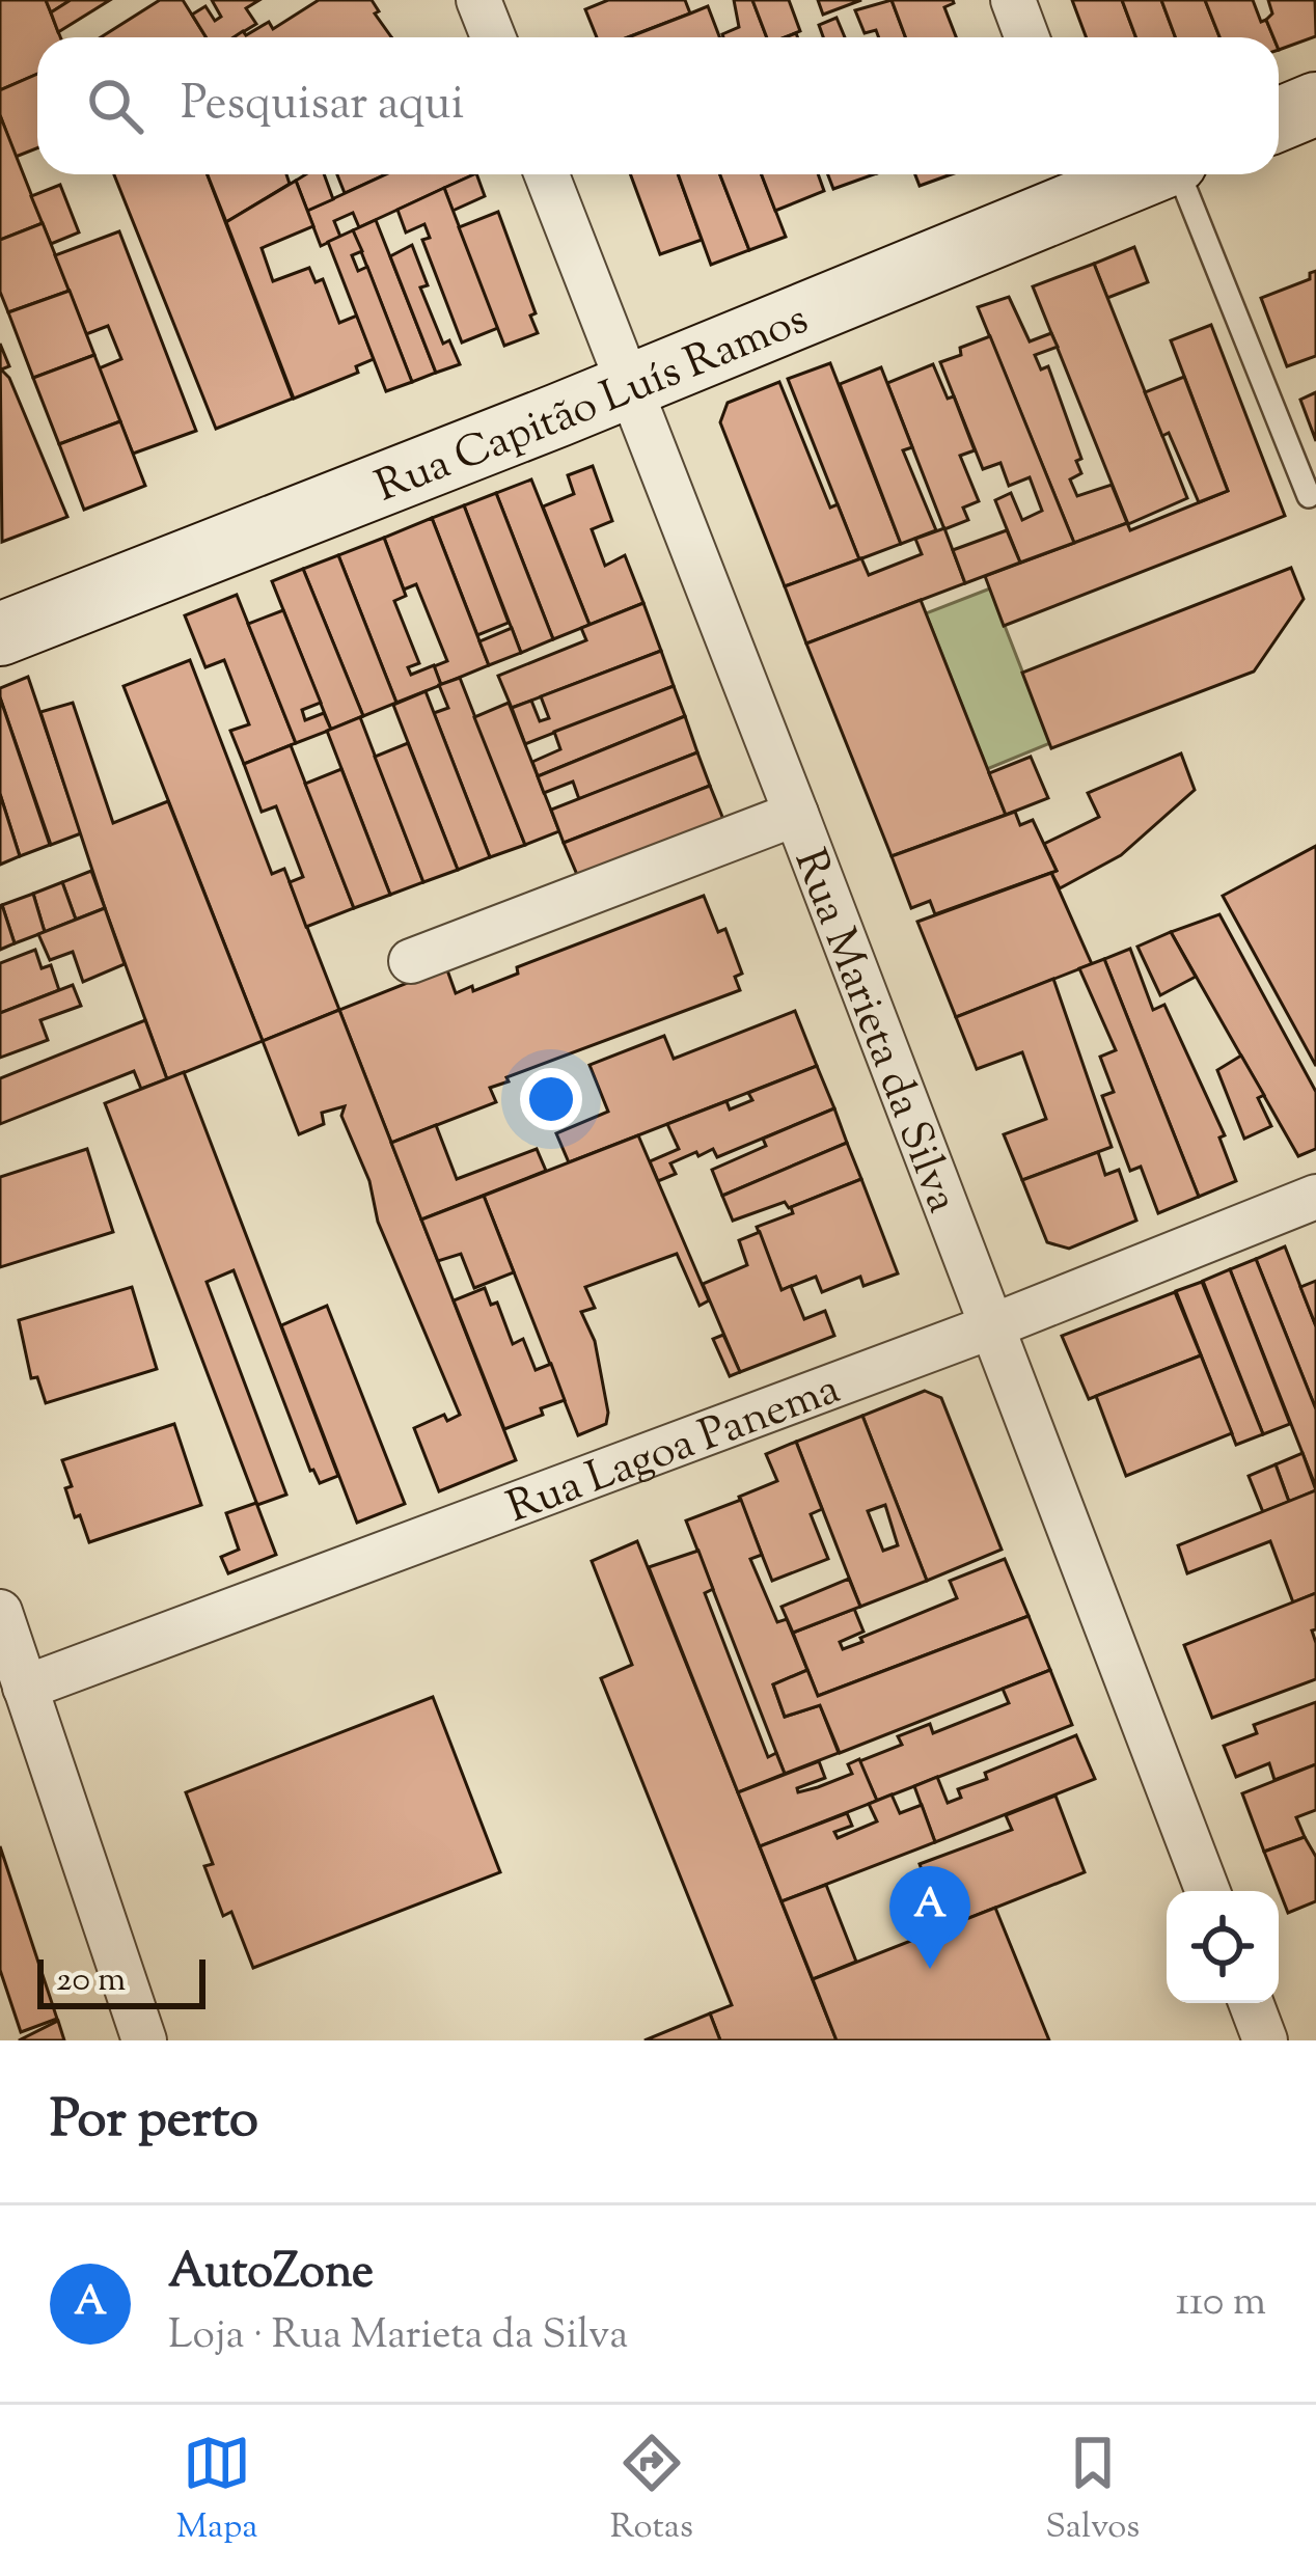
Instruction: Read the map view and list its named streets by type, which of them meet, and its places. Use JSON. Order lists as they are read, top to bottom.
{
  "streets": {
    "street": ["Rua Capitão Luís Ramos", "Rua Marieta da Silva", "Rua Lagoa Panema"]
  },
  "crossings": [
    ["Rua Capitão Luís Ramos", "Rua Marieta da Silva"],
    ["Rua Marieta da Silva", "Rua Lagoa Panema"]
  ],
  "scale_bar": "20 m",
  "page": {
    "search": "Pesquisar aqui",
    "pins": "A",
    "scale": "20 m",
    "heading": "Por perto",
    "list": [
      {
        "mark": "A",
        "name": "AutoZone",
        "note": "Loja · Rua Marieta da Silva",
        "value": "110 m"
      }
    ],
    "nav": ["Mapa", "Rotas", "Salvos"]
  }
}
